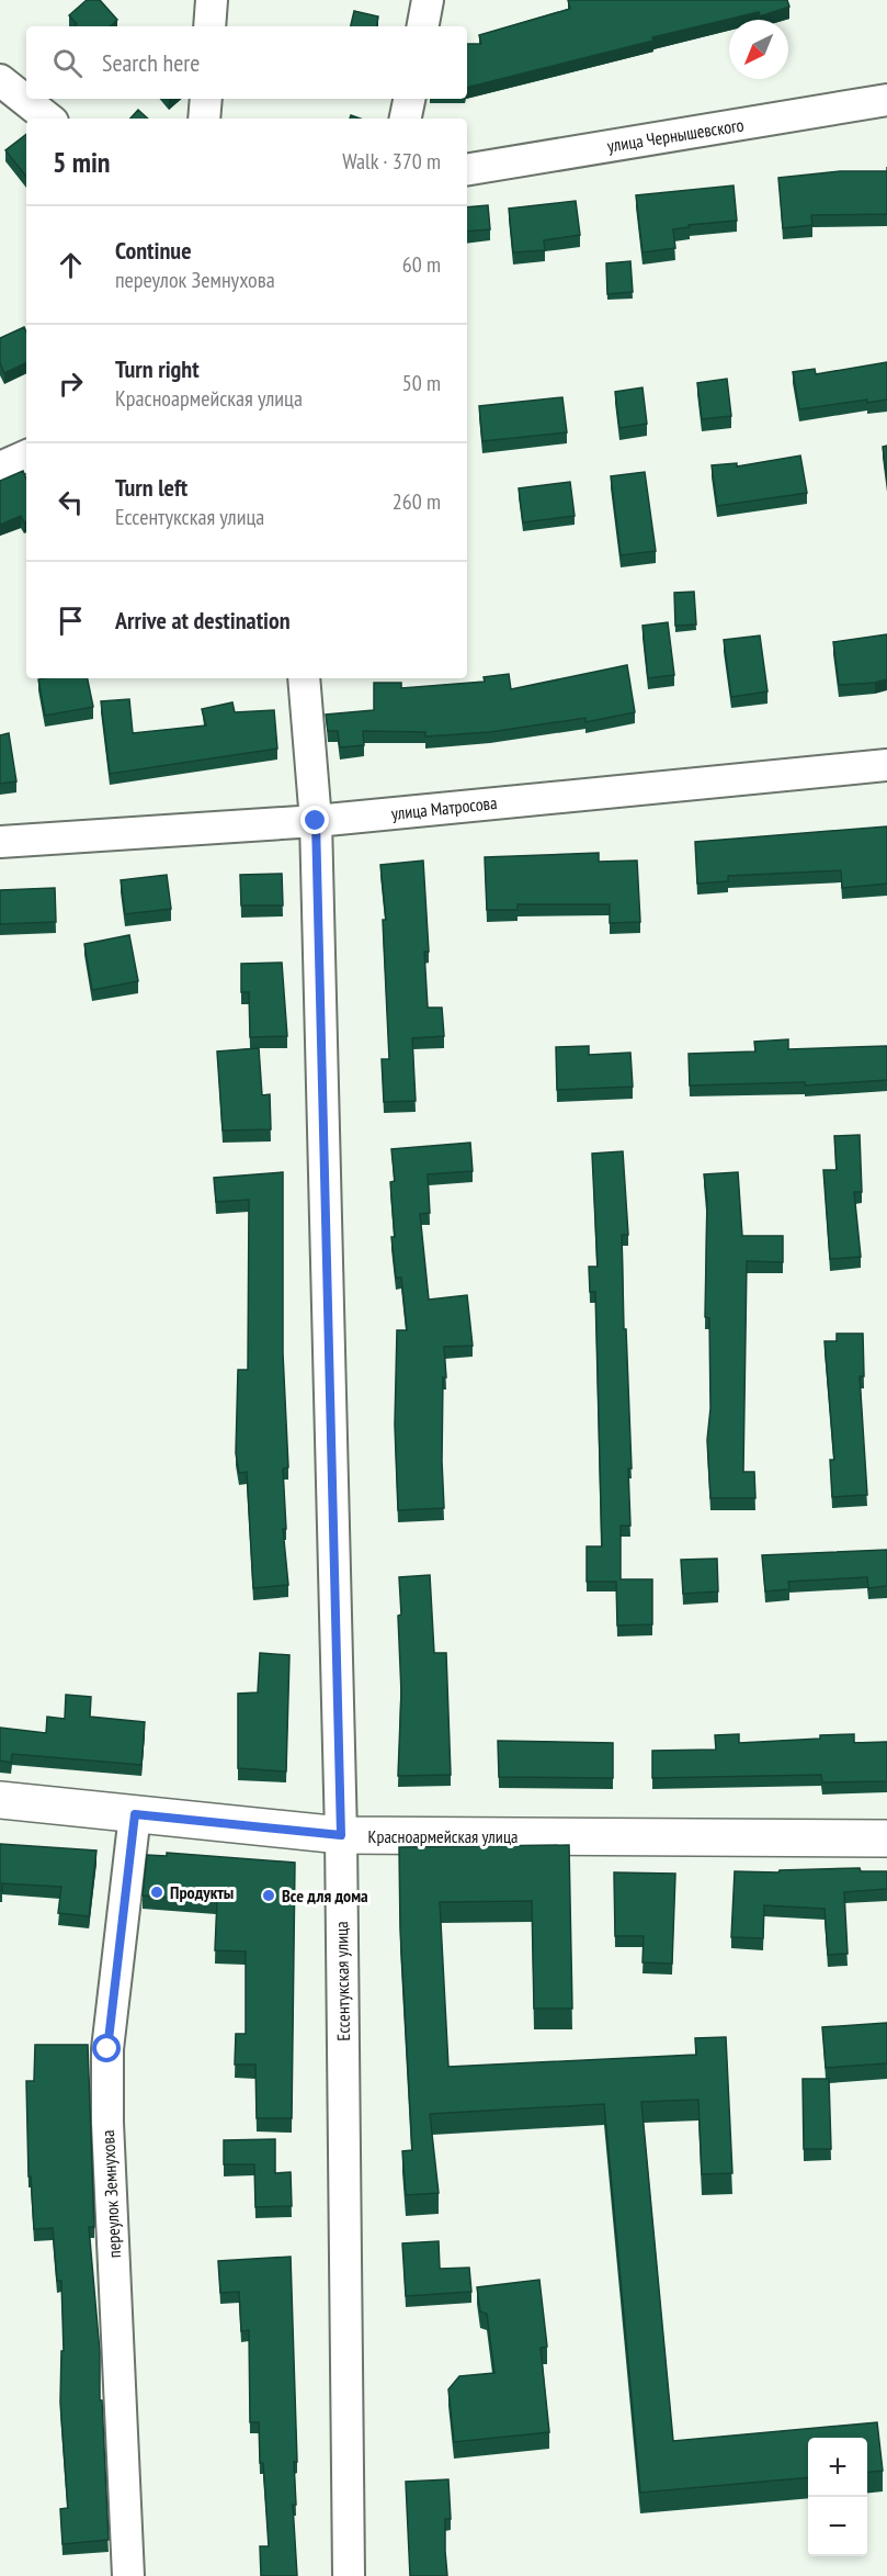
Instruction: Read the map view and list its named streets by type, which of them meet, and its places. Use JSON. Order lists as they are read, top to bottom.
{
  "streets": {
    "street": [
      "улица Чернышевского",
      "улица Матросова",
      "Красноармейская улица",
      "Ессентукская улица",
      "переулок Земнухова"
    ]
  },
  "crossings": [
    ["улица Матросова", "Ессентукская улица"],
    ["Красноармейская улица", "Ессентукская улица"],
    ["Красноармейская улица", "переулок Земнухова"]
  ],
  "places": ["Продукты", "Все для дома"],
  "north": "bottom left",
  "page": {
    "search": "Search here",
    "heading": ["5 min", "Walk · 370 m"],
    "list": [
      ["Continue", "переулок Земнухова", "60 m"],
      ["Turn right", "Красноармейская улица", "50 m"],
      ["Turn left", "Ессентукская улица", "260 m"],
      "Arrive at destination"
    ],
    "map_buttons": ["+", "−"]
  }
}
